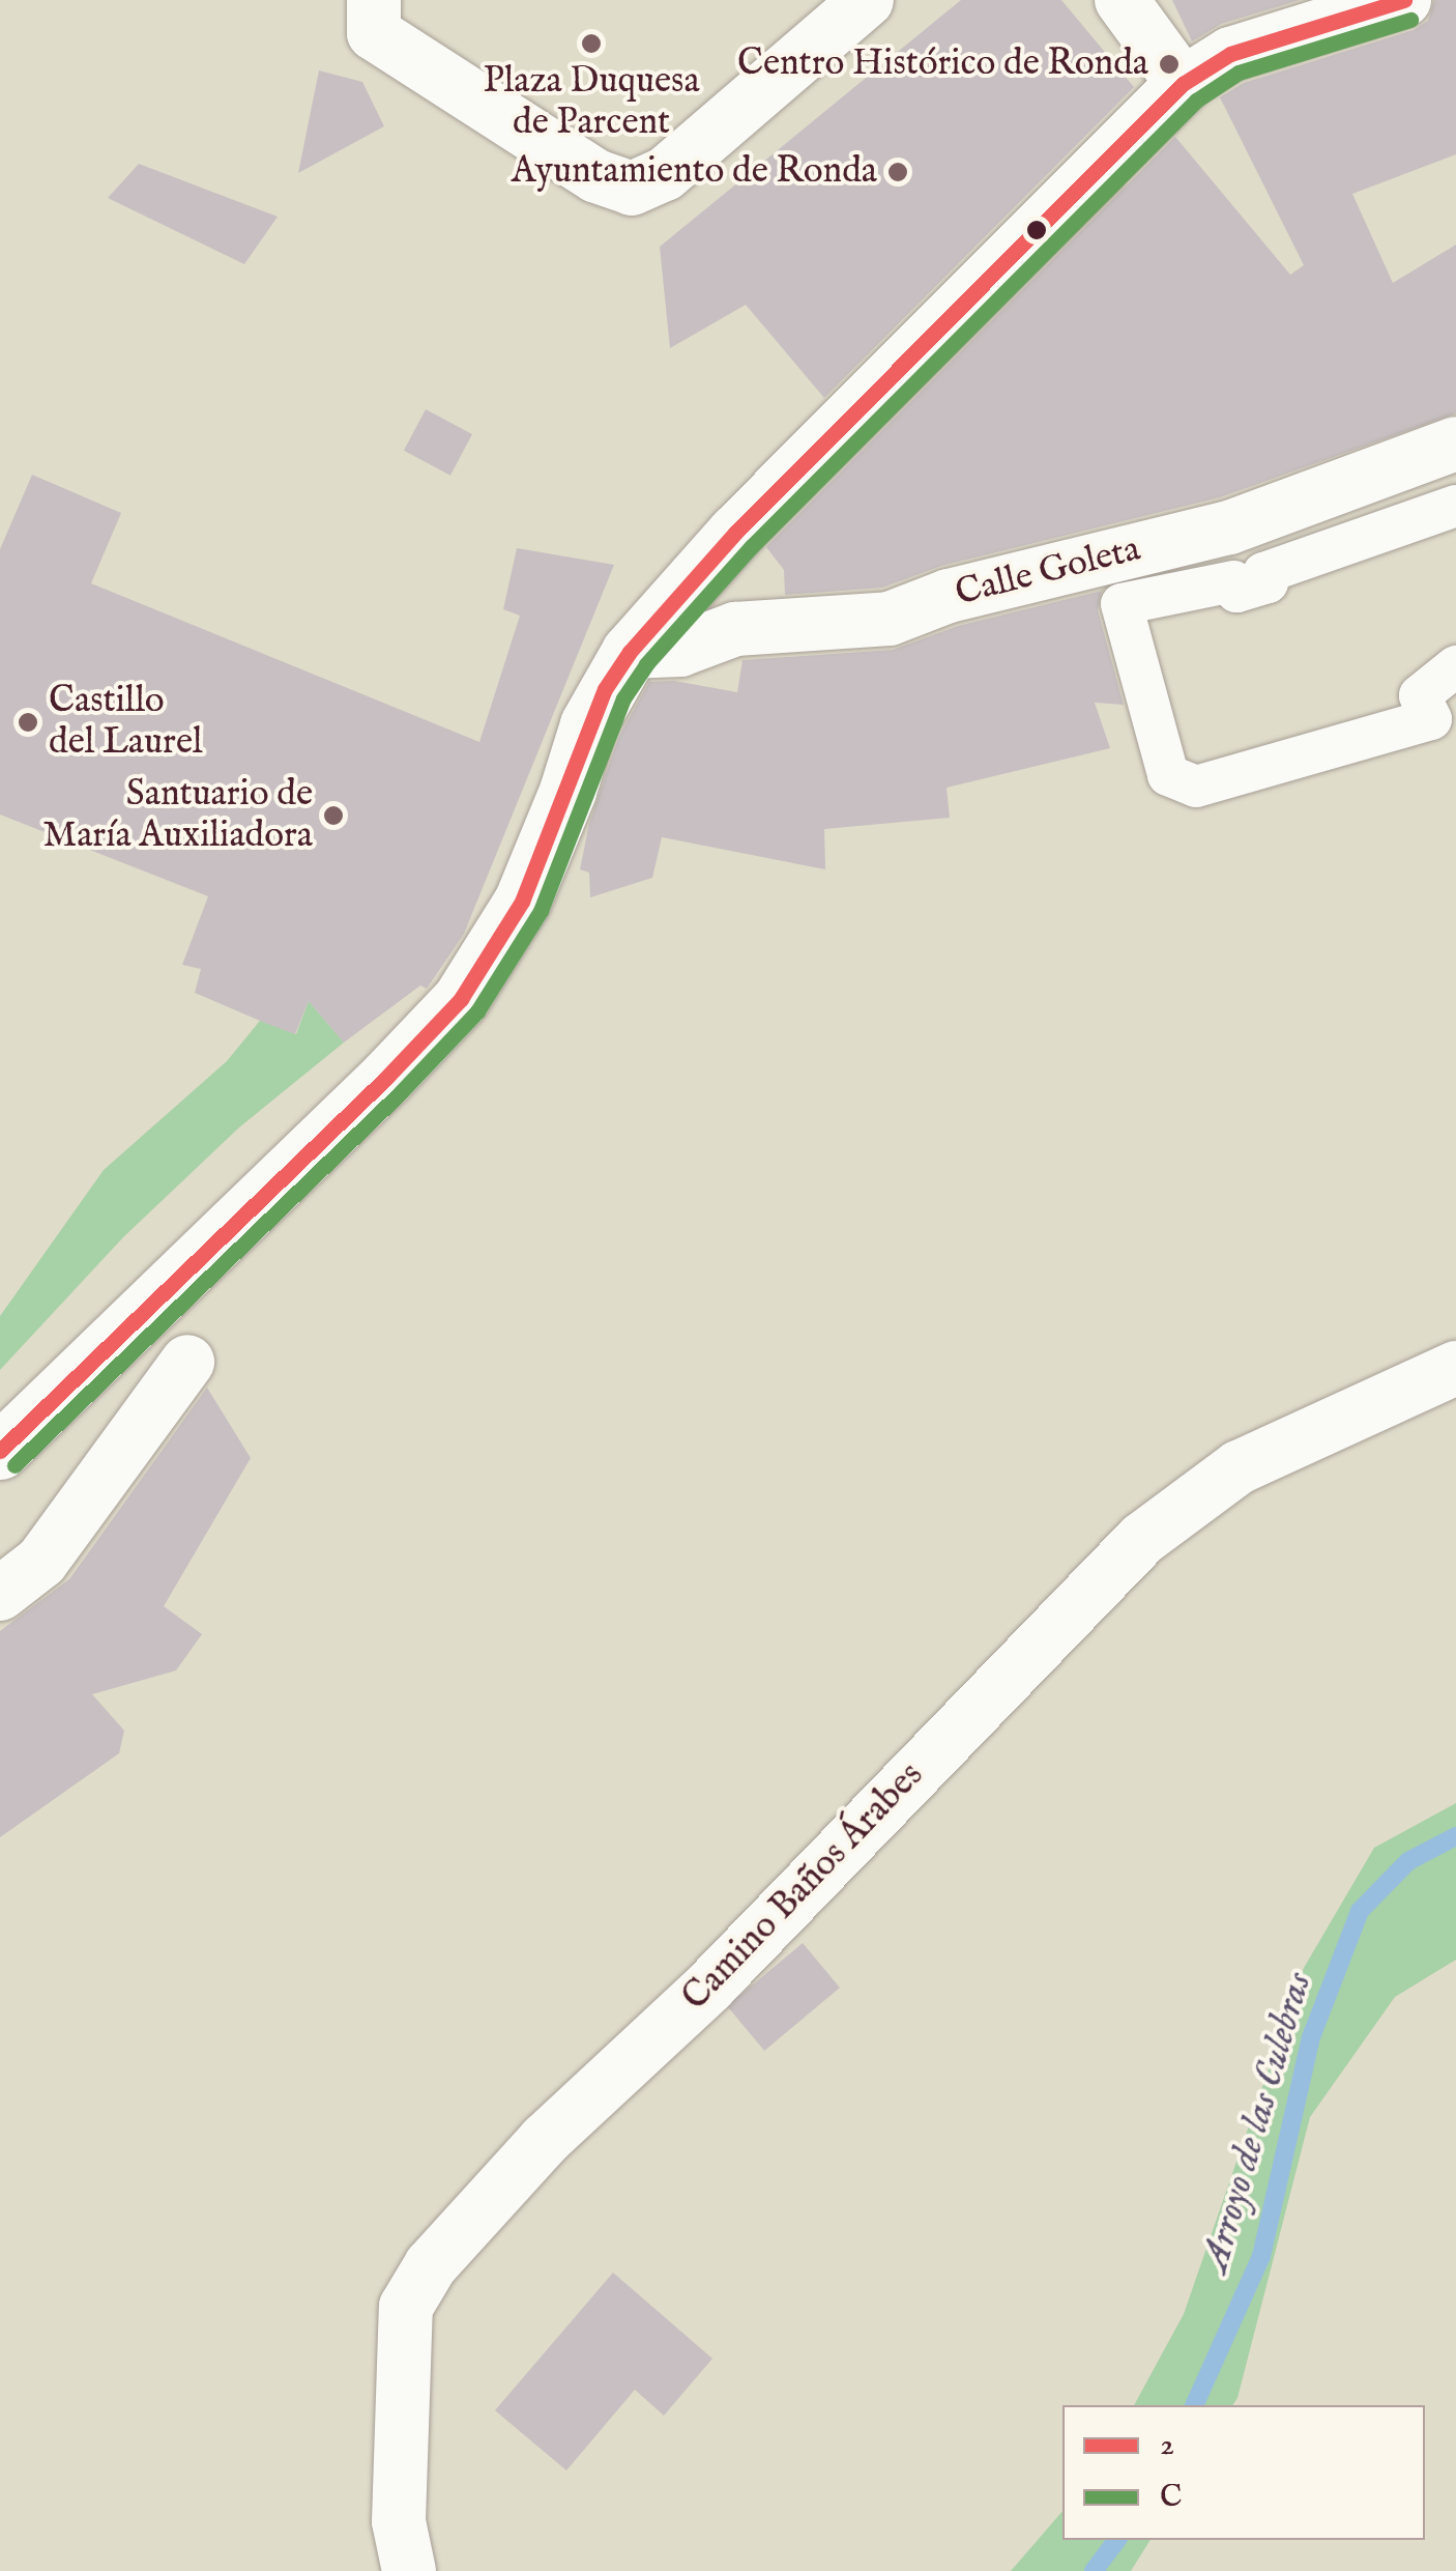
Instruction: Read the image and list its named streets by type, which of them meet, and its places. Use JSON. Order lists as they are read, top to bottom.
{
  "streets": {
    "street": ["Calle Goleta", "Camino Baños Árabes"]
  },
  "water": ["Arroyo de las Culebras"],
  "places": [
    "Plaza Duquesa de Parcent",
    "Centro Histórico de Ronda",
    "Ayuntamiento de Ronda",
    "Castillo del Laurel",
    "Santuario de María Auxiliadora"
  ],
  "lines": ["transit line 2", "transit line C"],
  "legend": ["2", "C"]
}
